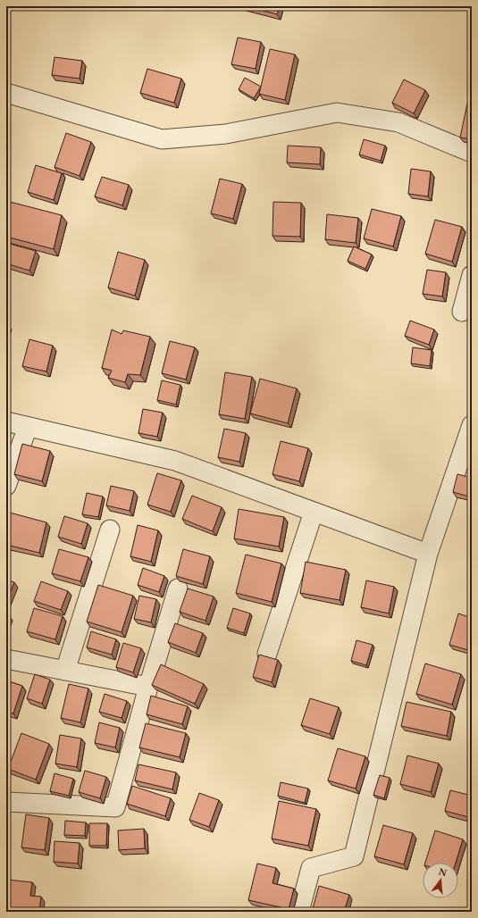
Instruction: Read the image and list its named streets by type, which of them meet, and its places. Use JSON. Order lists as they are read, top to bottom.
{
  "north": "top"
}
